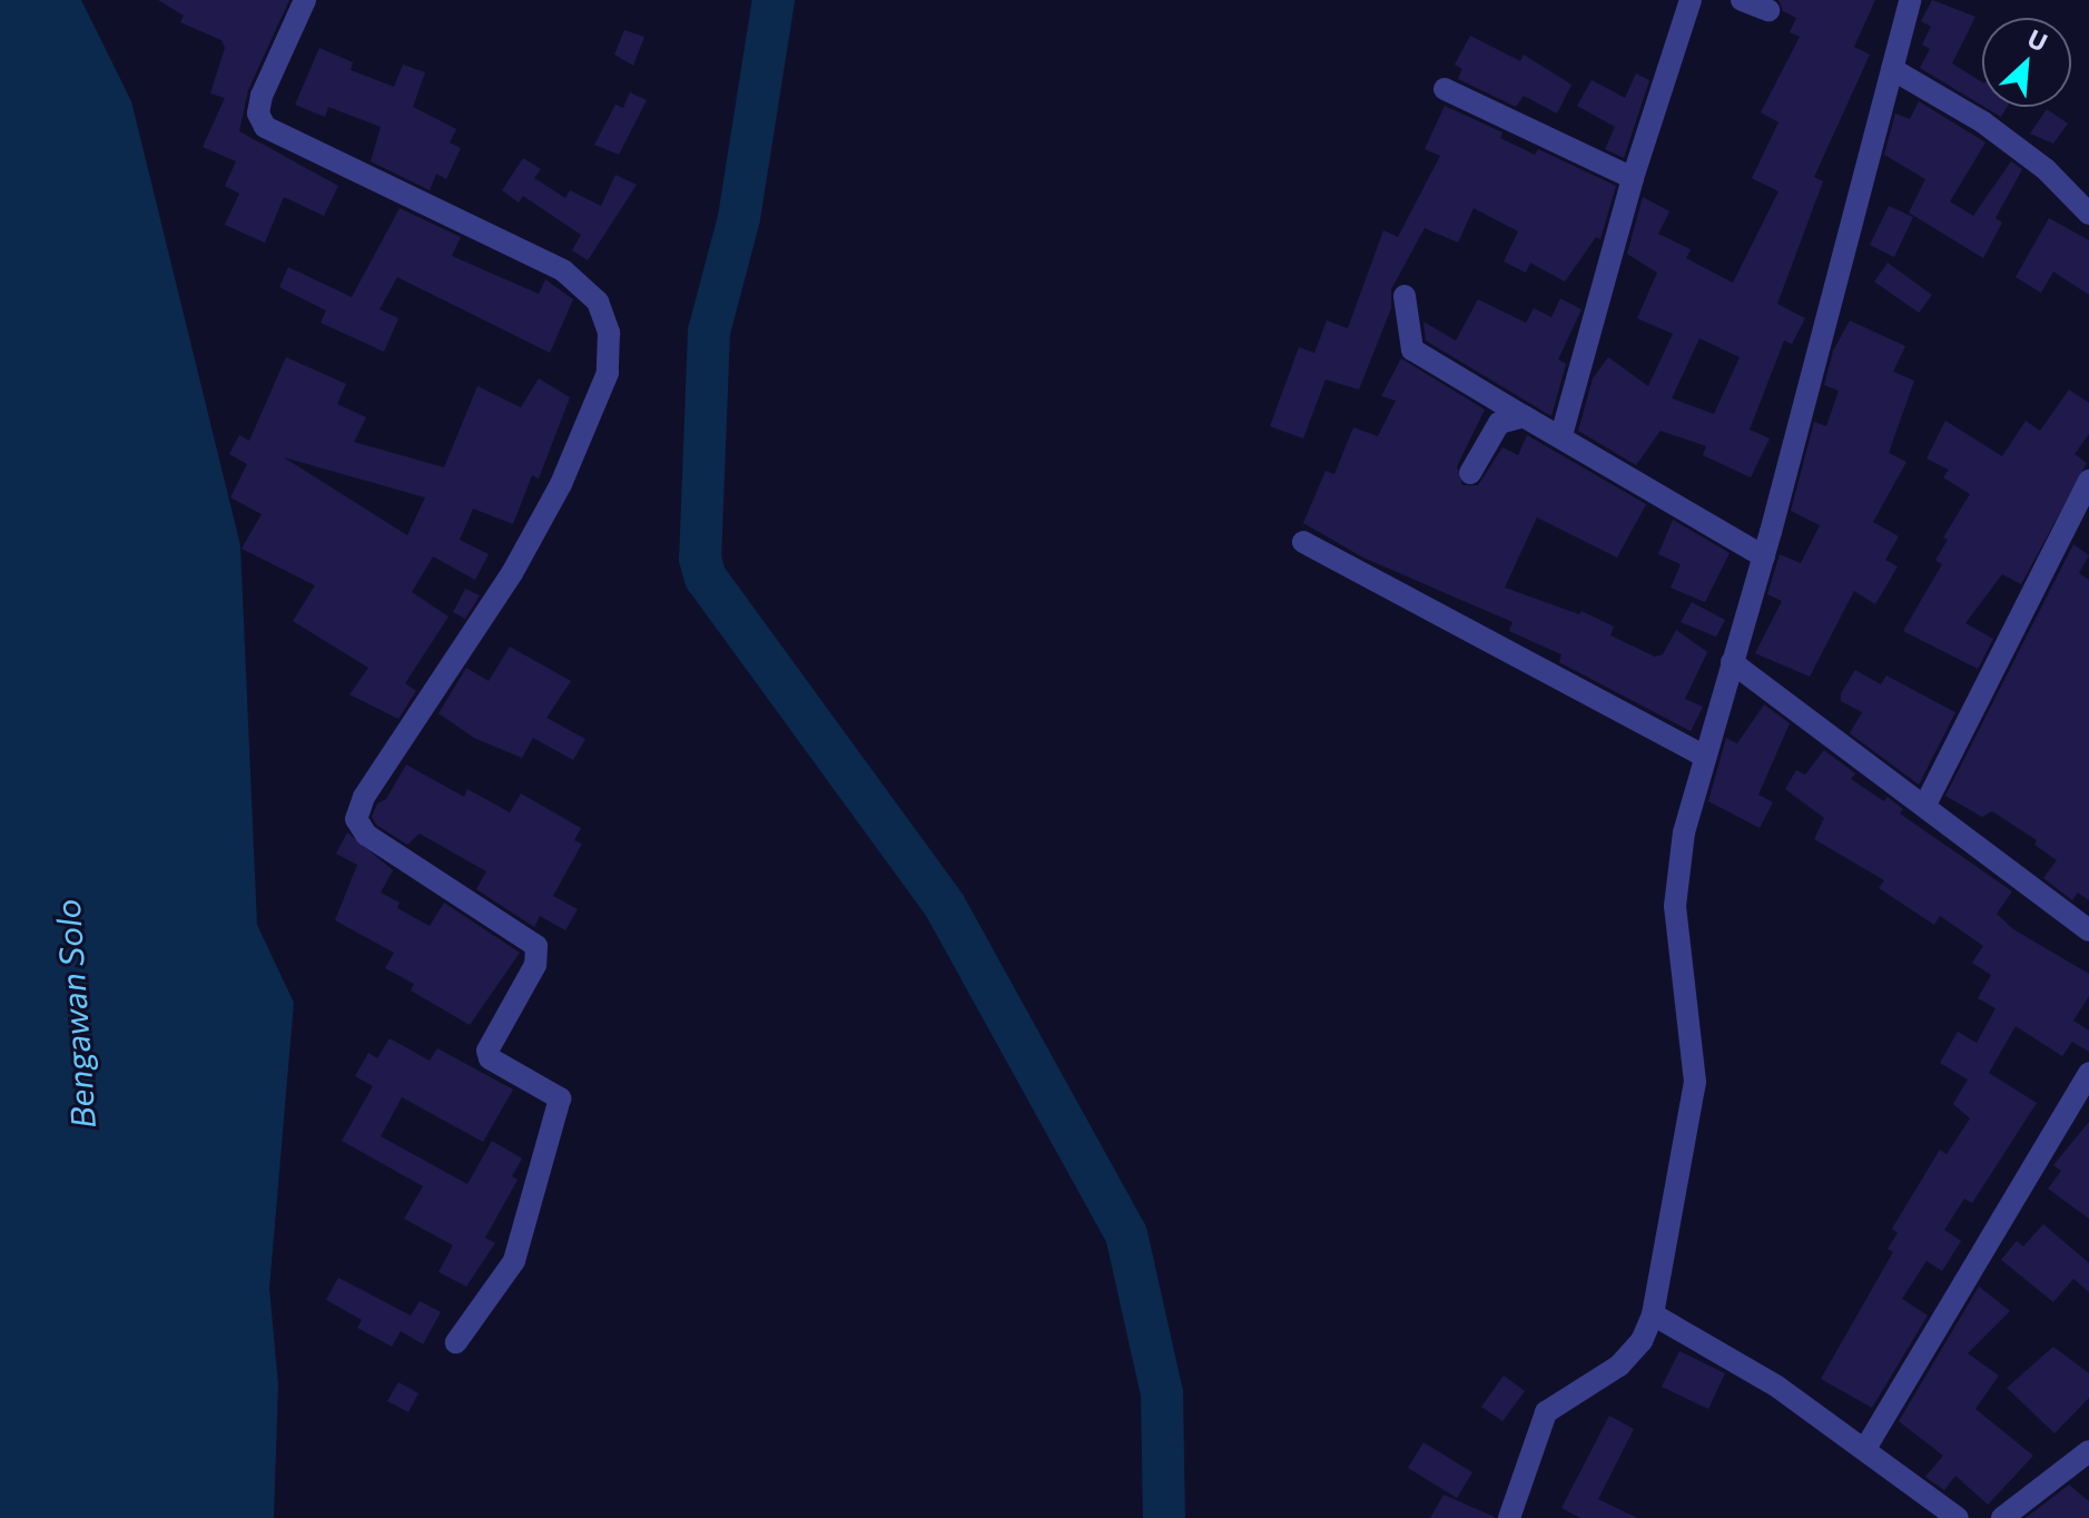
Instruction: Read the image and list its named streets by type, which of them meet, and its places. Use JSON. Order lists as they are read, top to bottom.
{
  "water": ["Bengawan Solo"],
  "north": "top right"
}
